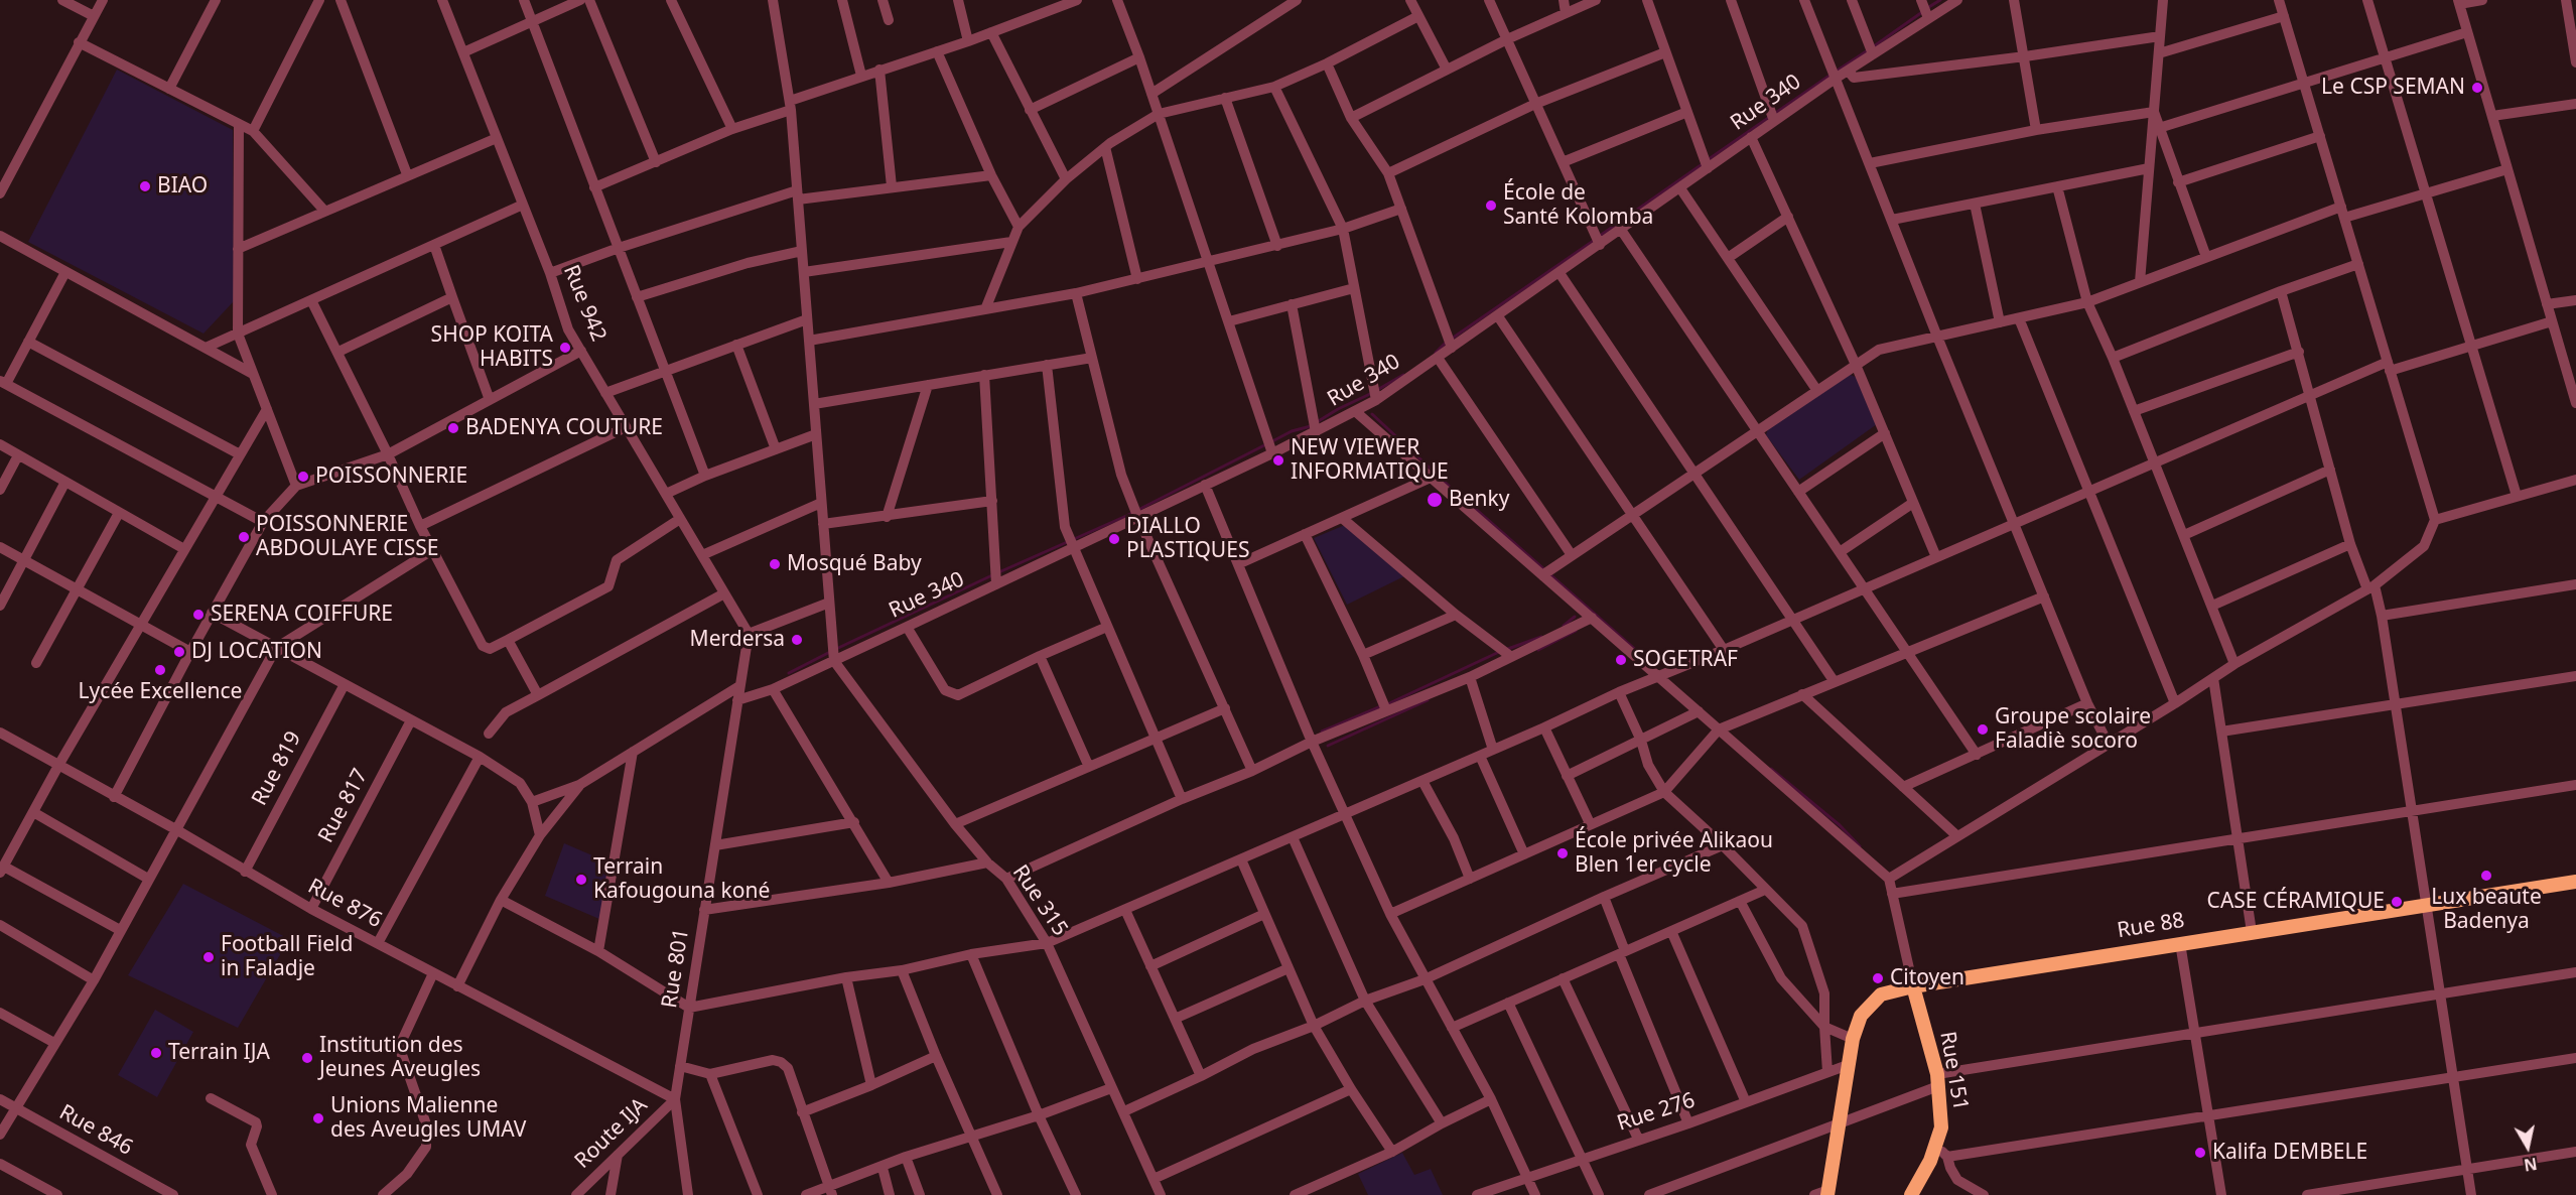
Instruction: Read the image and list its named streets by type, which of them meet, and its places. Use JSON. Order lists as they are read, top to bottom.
{
  "streets": {
    "main road": ["Rue 88", "Rue 151"],
    "street": [
      "Rue 340",
      "Rue 942",
      "Rue 819",
      "Rue 817",
      "Rue 315",
      "Rue 876",
      "Rue 801",
      "Rue 276",
      "Rue 846",
      "Route IJA"
    ]
  },
  "crossings": [
    ["Rue 340", "Rue 315"],
    ["Rue 340", "Rue 801"],
    ["Rue 942", "Rue 801"],
    ["Rue 819", "Rue 876"],
    ["Rue 817", "Rue 876"],
    ["Rue 876", "Rue 801"],
    ["Rue 876", "Route IJA"],
    ["Rue 88", "Rue 151"],
    ["Rue 88", "Rue 276"],
    ["Rue 801", "Route IJA"]
  ],
  "places": [
    "Le CSP SEMAN",
    "BIAO",
    "École de Santé Kolomba",
    "SHOP KOITA HABITS",
    "BADENYA COUTURE",
    "NEW VIEWER INFORMATIQUE",
    "POISSONNERIE",
    "Benky",
    "POISSONNERIE ABDOULAYE CISSE",
    "DIALLO PLASTIQUES",
    "Mosqué Baby",
    "SERENA COIFFURE",
    "Merdersa",
    "DJ LOCATION",
    "SOGETRAF",
    "Lycée Excellence",
    "Groupe scolaire Faladiè socoro",
    "École privée Alikaou Blen 1er cycle",
    "Lux beaute Badenya",
    "Terrain Kafougouna koné",
    "CASE CÉRAMIQUE",
    "Football Field in Faladje",
    "Citoyen",
    "Terrain IJA",
    "Institution des Jeunes Aveugles",
    "Unions Malienne des Aveugles UMAV",
    "Kalifa DEMBELE"
  ],
  "north": "bottom"
}
